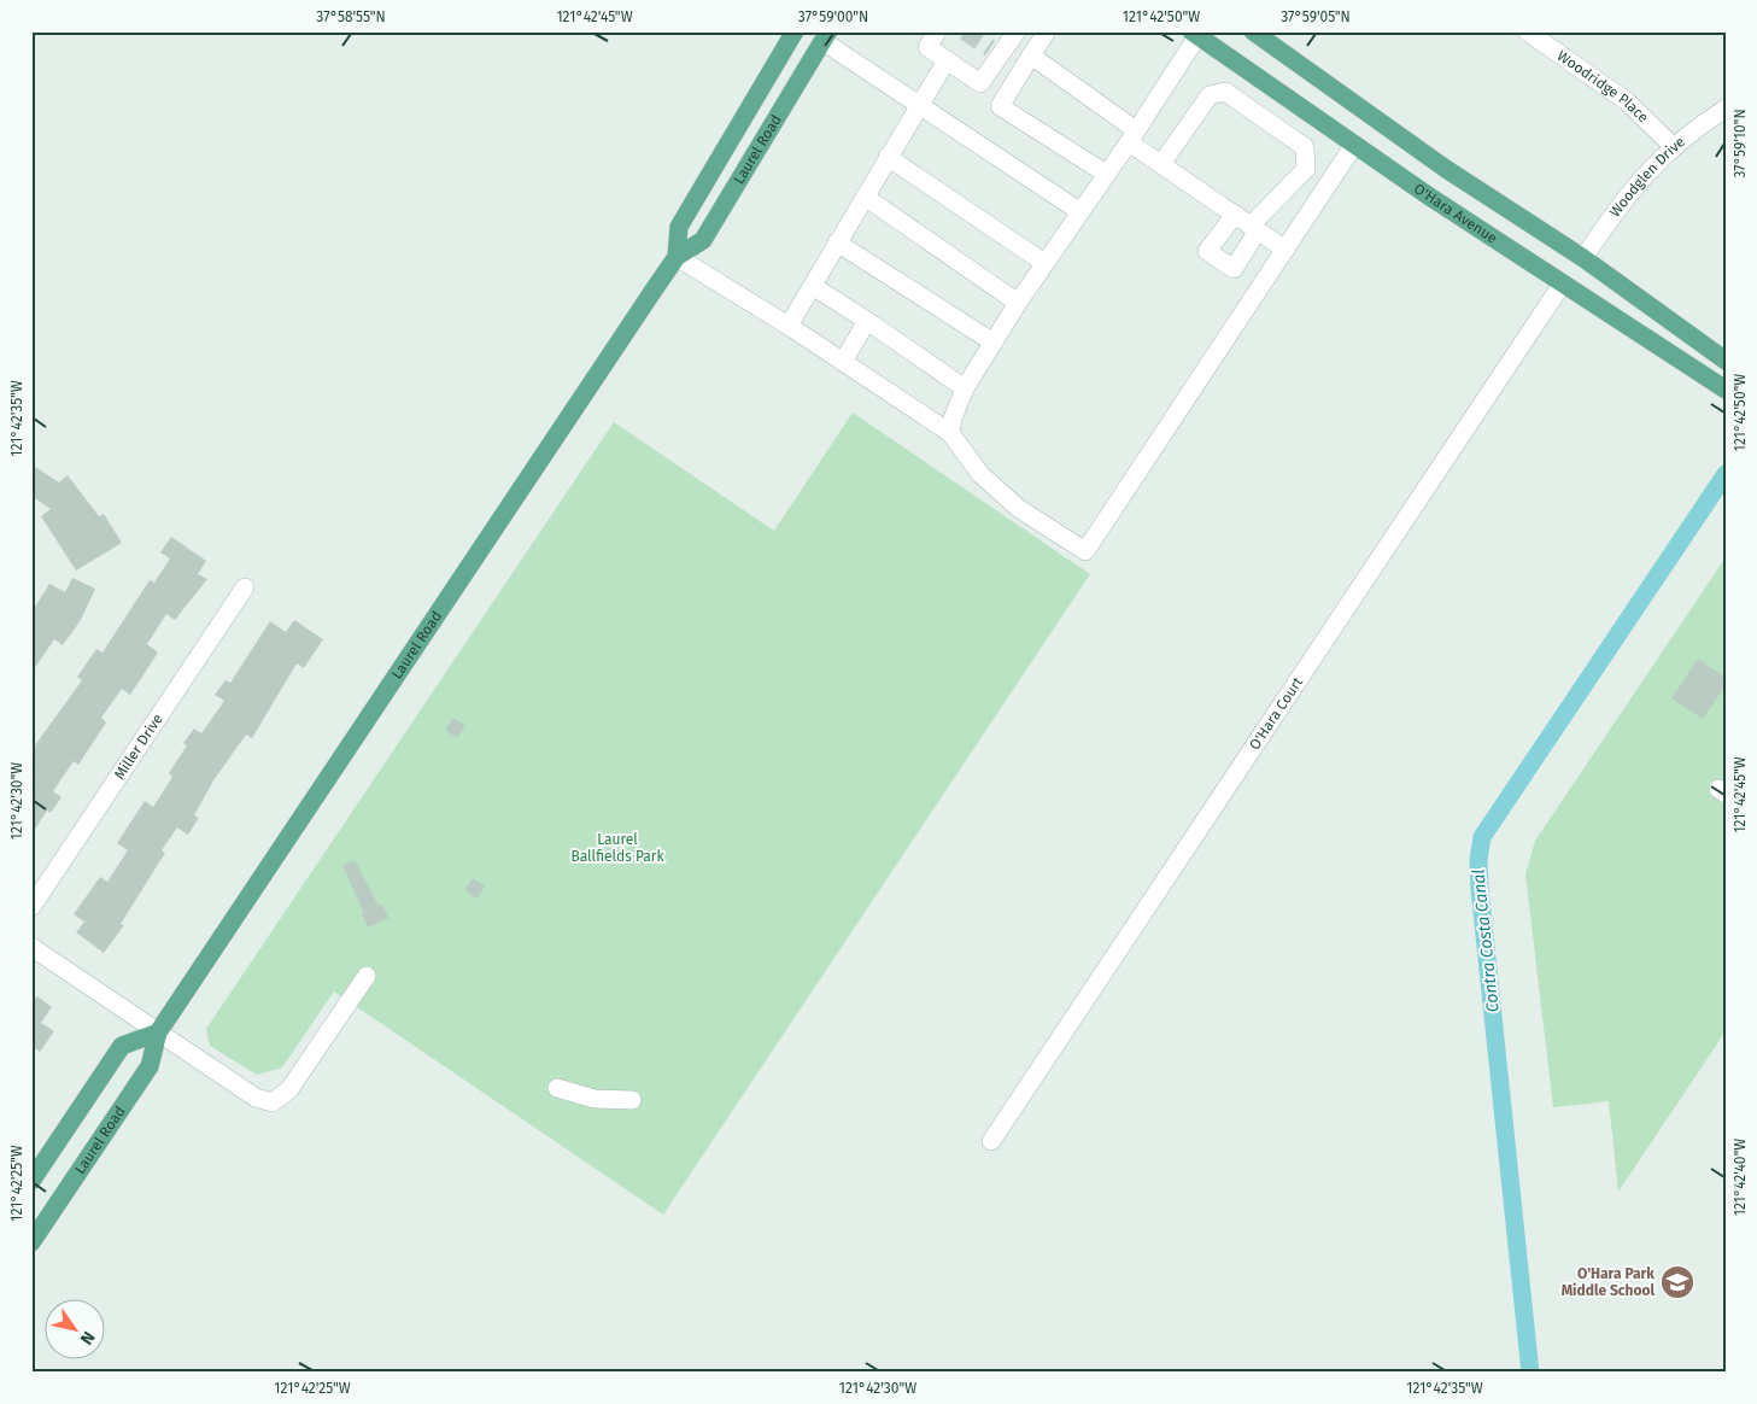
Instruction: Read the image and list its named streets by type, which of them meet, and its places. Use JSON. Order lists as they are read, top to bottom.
{
  "streets": {
    "main road": ["Laurel Road", "O'Hara Avenue"],
    "street": [
      "Woodridge Place",
      "Woodglen Drive",
      "O'Hara Court",
      "Miller Drive"
    ]
  },
  "crossings": [
    ["Woodridge Place", "Woodglen Drive"],
    ["O'Hara Avenue", "O'Hara Court"]
  ],
  "water": ["Contra Costa Canal"],
  "parks": ["Laurel Ballfields Park"],
  "places": {
    "school or university": ["O'Hara Park Middle School"]
  },
  "north": "bottom right",
  "coordinates": [
    "37°58'55\"N",
    "121°42'45\"W",
    "37°59'00\"N",
    "121°42'50\"W",
    "37°59'05\"N",
    "37°59'10\"N",
    "121°42'35\"W",
    "121°42'30\"W",
    "121°42'40\"W",
    "121°42'25\"W"
  ]
}
